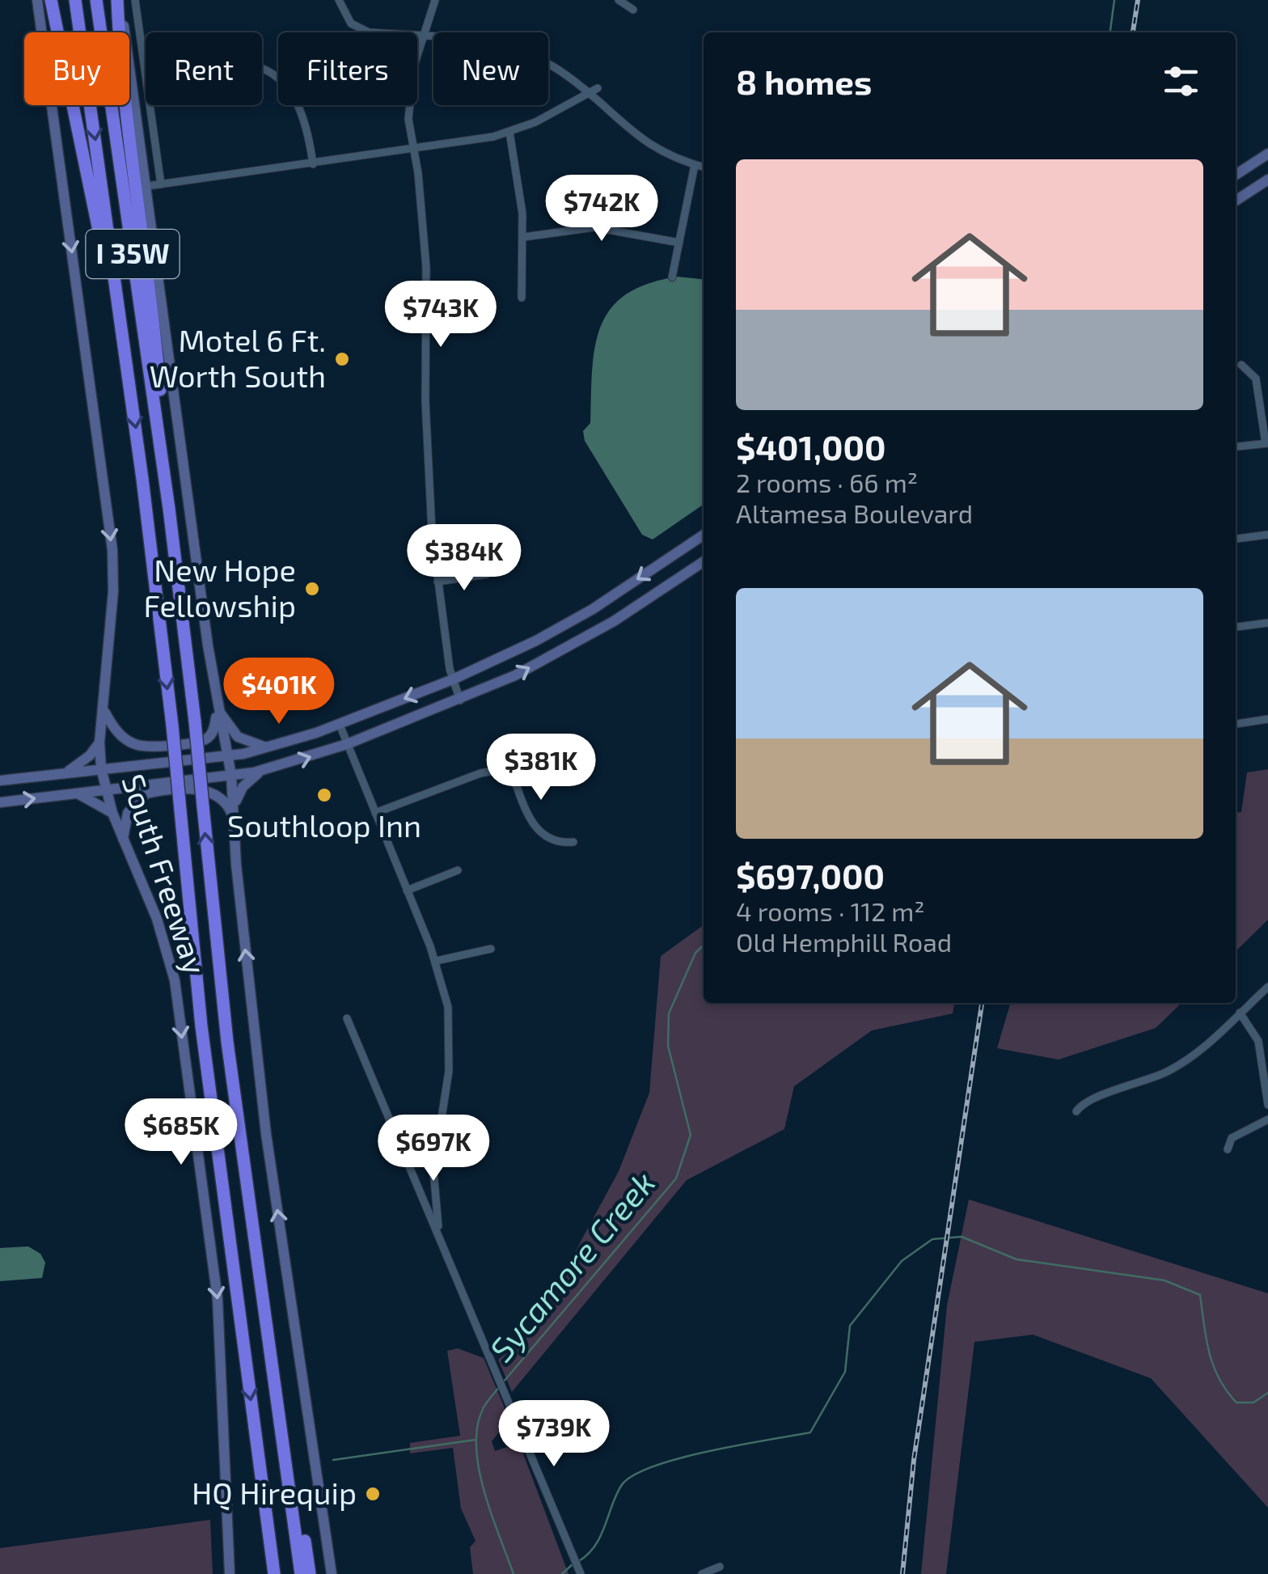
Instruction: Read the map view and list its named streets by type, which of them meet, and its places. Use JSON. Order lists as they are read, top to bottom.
{
  "streets": {
    "highway": ["I 35W", "South Freeway"]
  },
  "water": ["Sycamore Creek"],
  "places": [
    "Motel 6 Ft. Worth South",
    "New Hope Fellowship",
    "Southloop Inn",
    "HQ Hirequip"
  ],
  "page": {
    "chip": [
      "Buy",
      "Rent",
      "Filters",
      "New"
    ],
    "heading": "8 homes",
    "list": [
      {
        "name": "$401,000",
        "note": "2 rooms · 66 m² · Altamesa Boulevard"
      },
      {
        "name": "$697,000",
        "note": "4 rooms · 112 m² · Old Hemphill Road"
      }
    ],
    "price": [
      "$742K",
      "$743K",
      "$384K",
      "$401K",
      "$381K",
      "$685K",
      "$697K",
      "$739K"
    ]
  }
}
